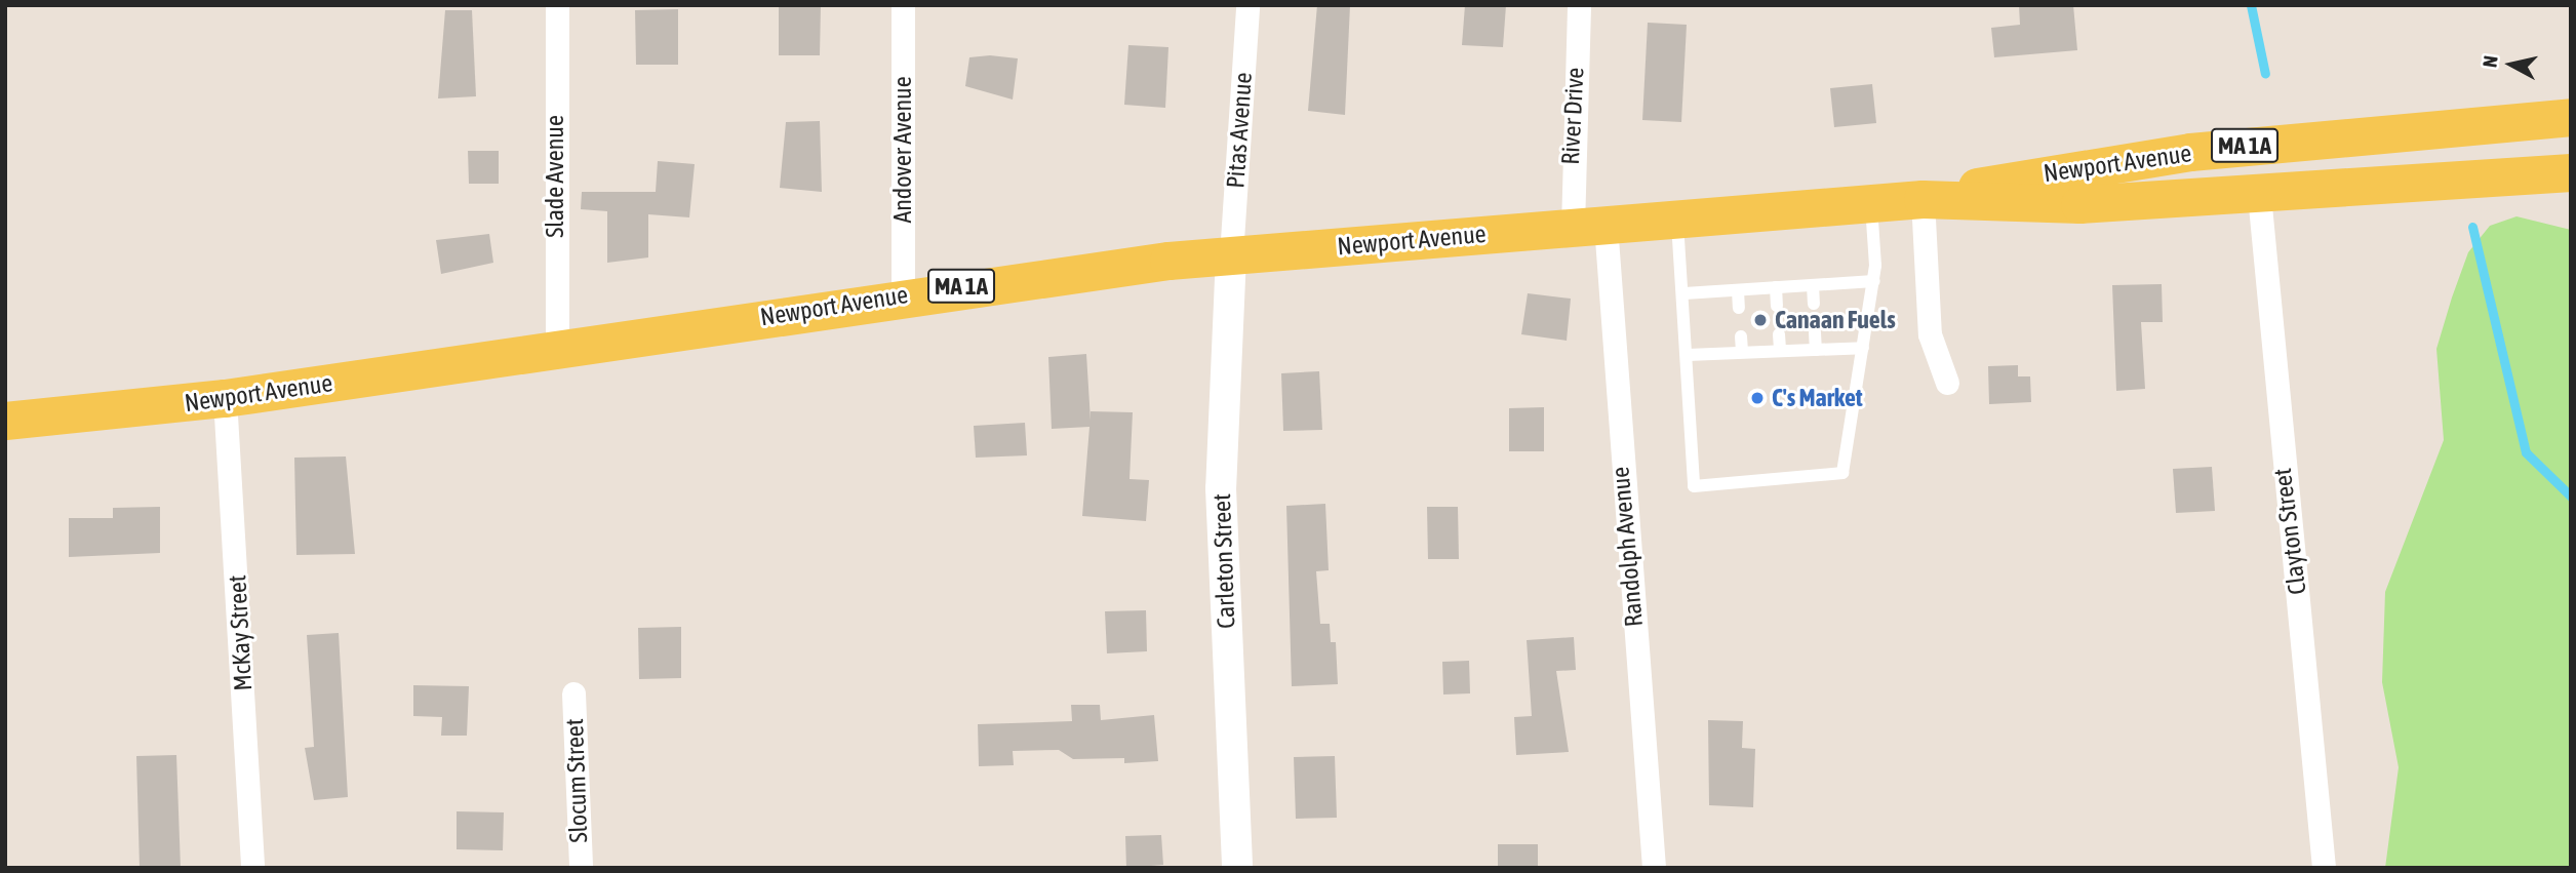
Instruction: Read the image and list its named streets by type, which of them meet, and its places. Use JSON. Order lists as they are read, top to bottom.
{
  "streets": {
    "main road": ["MA 1A", "Newport Avenue"],
    "street": [
      "River Drive",
      "Pitas Avenue",
      "Andover Avenue",
      "Slade Avenue",
      "Clayton Street",
      "Randolph Avenue",
      "Carleton Street",
      "McKay Street",
      "Slocum Street"
    ]
  },
  "crossings": [
    ["River Drive", "Newport Avenue"],
    ["River Drive", "Randolph Avenue"],
    ["Pitas Avenue", "Newport Avenue"],
    ["Pitas Avenue", "Carleton Street"],
    ["Andover Avenue", "Newport Avenue"],
    ["Newport Avenue", "Slade Avenue"],
    ["Newport Avenue", "Clayton Street"],
    ["Newport Avenue", "Randolph Avenue"],
    ["Newport Avenue", "Carleton Street"],
    ["Newport Avenue", "McKay Street"]
  ],
  "places": ["Canaan Fuels", "C's Market"],
  "north": "left"
}
